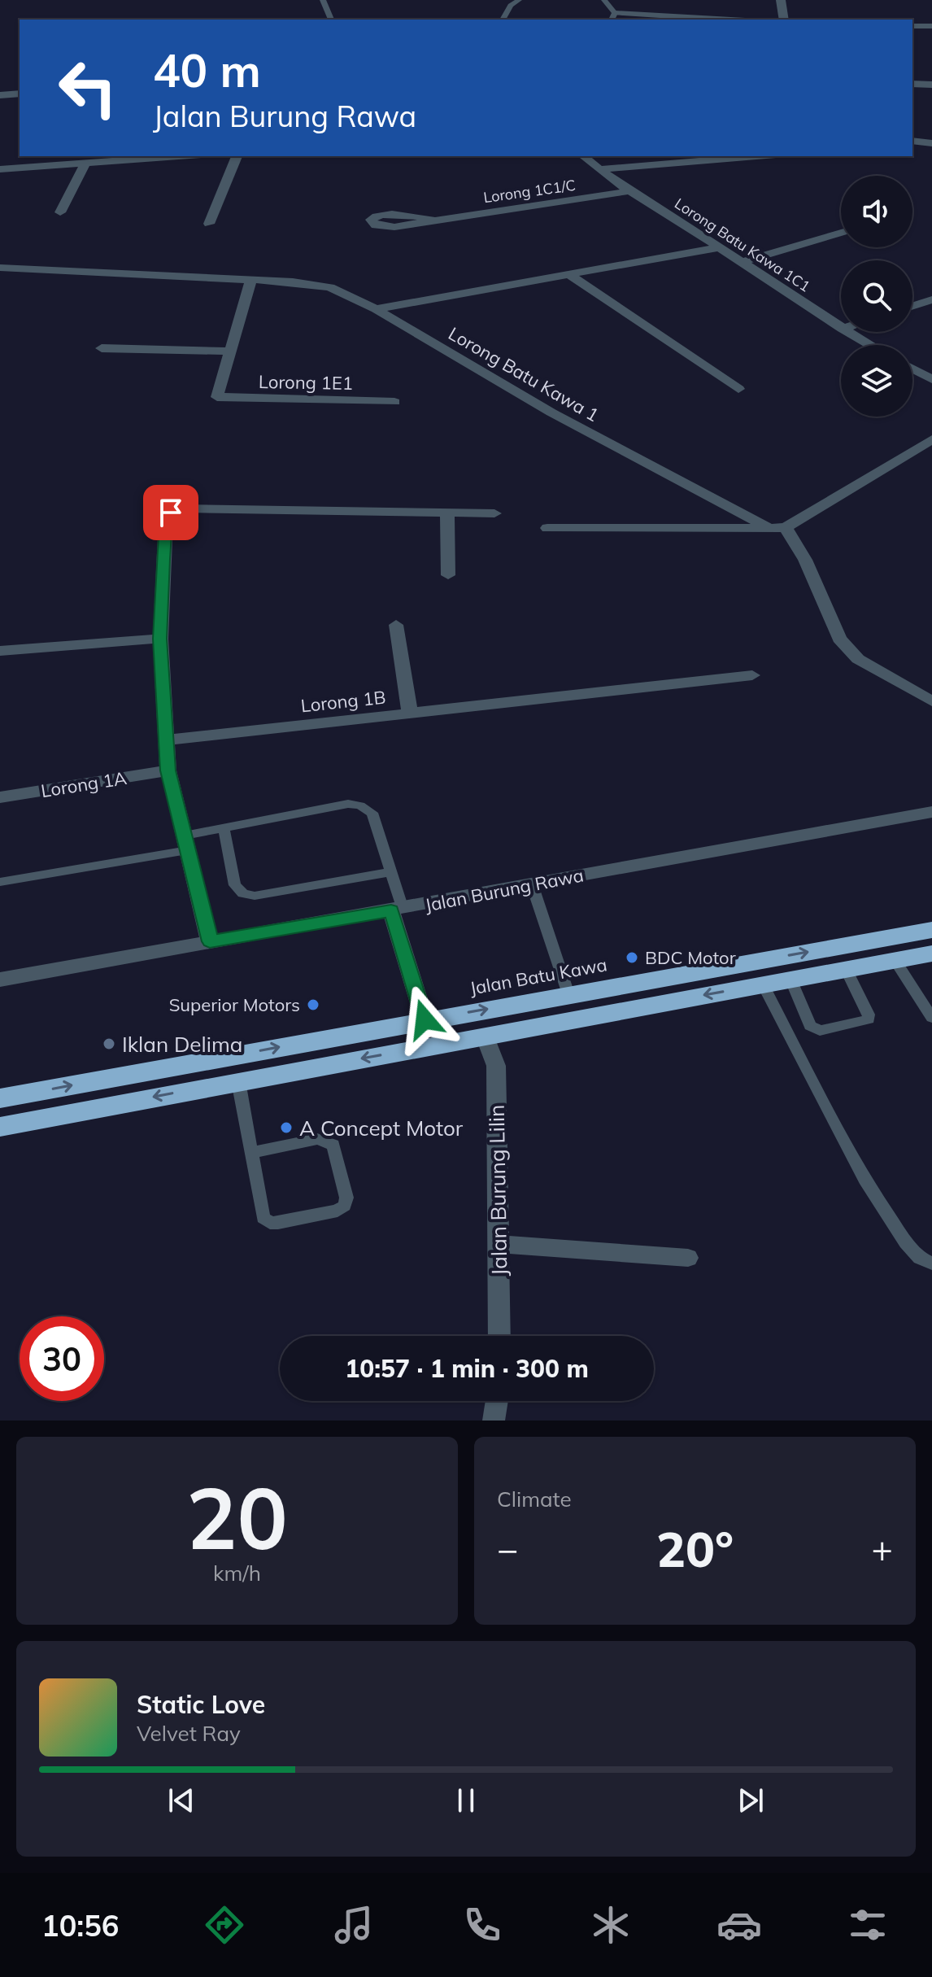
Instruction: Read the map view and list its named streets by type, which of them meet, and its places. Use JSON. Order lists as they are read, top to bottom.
{
  "streets": {
    "highway": ["Jalan Batu Kawa"],
    "street": [
      "Lorong 1C1/C",
      "Lorong Batu Kawa 1C1",
      "Lorong Batu Kawa 1",
      "Lorong 1E1",
      "Lorong 1B",
      "Lorong 1A",
      "Jalan Burung Rawa",
      "Jalan Burung Lilin"
    ]
  },
  "crossings": [
    ["Lorong 1C1/C", "Lorong Batu Kawa 1C1"]
  ],
  "places": [
    "BDC Motor",
    "Superior Motors",
    "Iklan Delima",
    "A Concept Motor"
  ],
  "page": {
    "turn": ["40 m", "Jalan Burung Rawa"],
    "limit": "30",
    "trip": "10:57 · 1 min · 300 m",
    "tile": [
      ["20", "km/h"],
      "Climate"
    ],
    "heat": ["−", "20°", "+"],
    "song": ["Static Love", "Velvet Ray"],
    "tabs": "10:56"
  }
}
